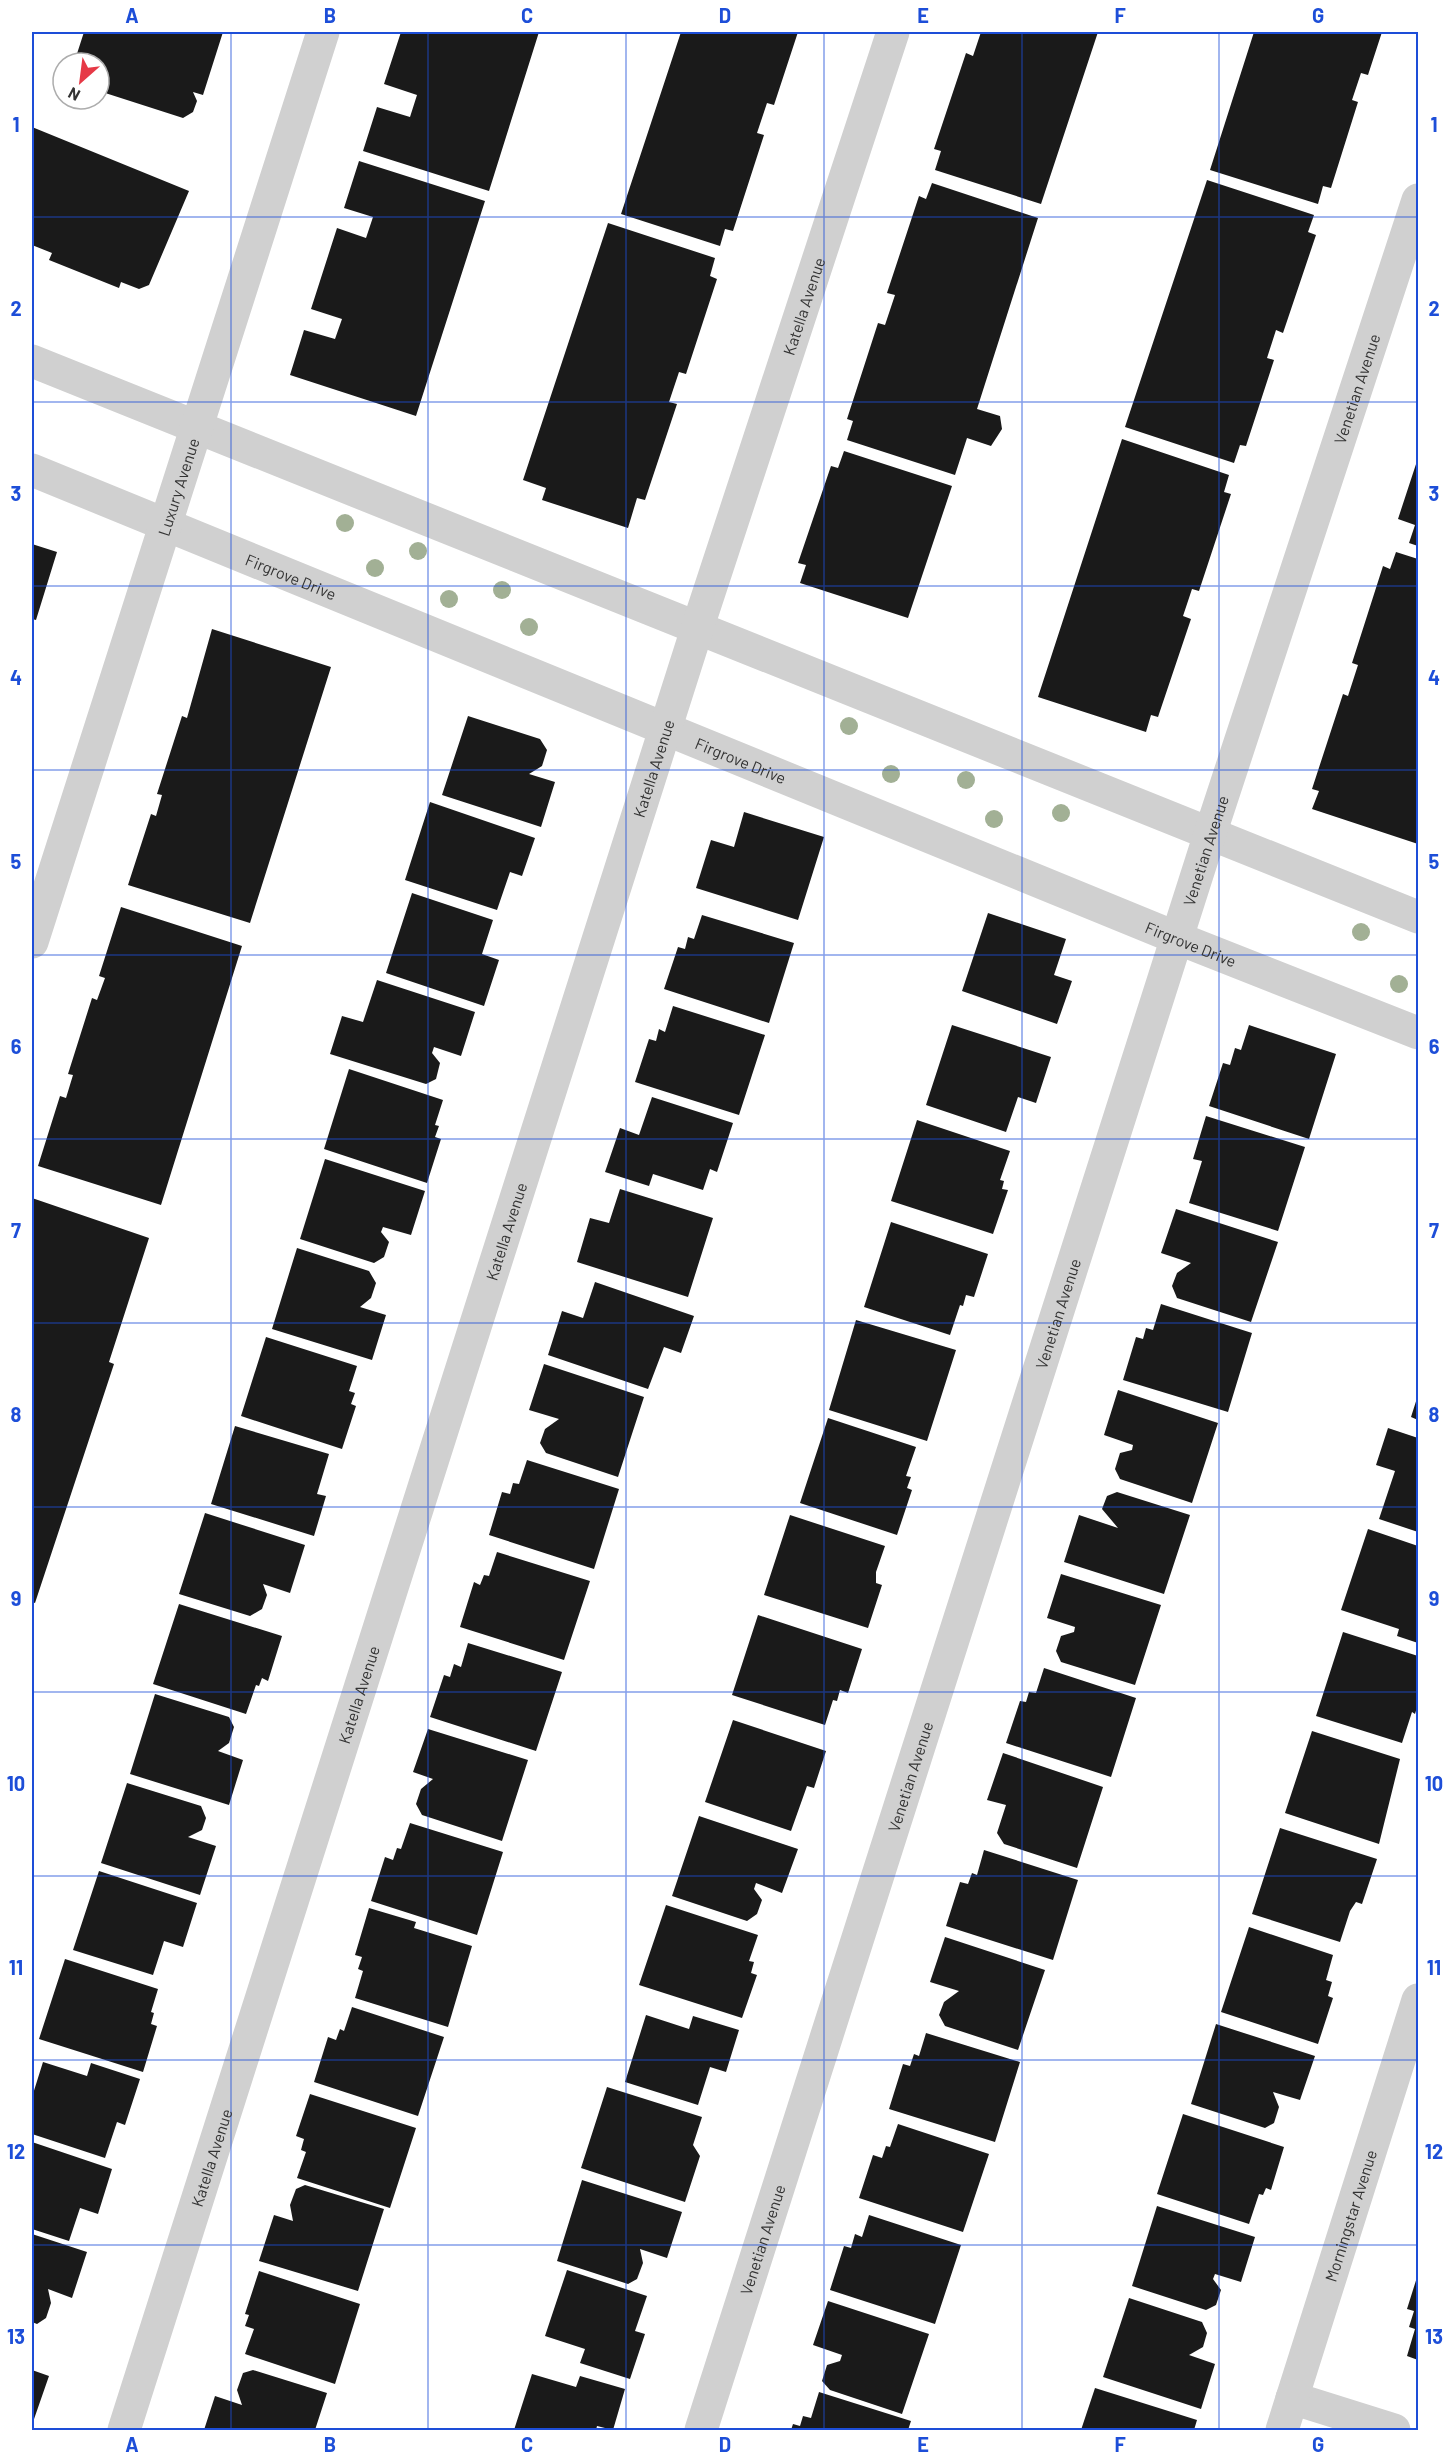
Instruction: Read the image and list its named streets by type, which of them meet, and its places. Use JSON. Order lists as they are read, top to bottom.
{
  "streets": {
    "street": [
      "Katella Avenue",
      "Venetian Avenue",
      "Luxury Avenue",
      "Firgrove Drive",
      "Morningstar Avenue"
    ]
  },
  "crossings": [
    ["Katella Avenue", "Firgrove Drive"],
    ["Venetian Avenue", "Firgrove Drive"],
    ["Luxury Avenue", "Firgrove Drive"]
  ],
  "north": "bottom left",
  "grid": {
    "columns": [
      "A",
      "B",
      "C",
      "D",
      "E",
      "F",
      "G"
    ],
    "rows": [
      "1",
      "2",
      "3",
      "4",
      "5",
      "6",
      "7",
      "8",
      "9",
      "10",
      "11",
      "12",
      "13"
    ]
  }
}
